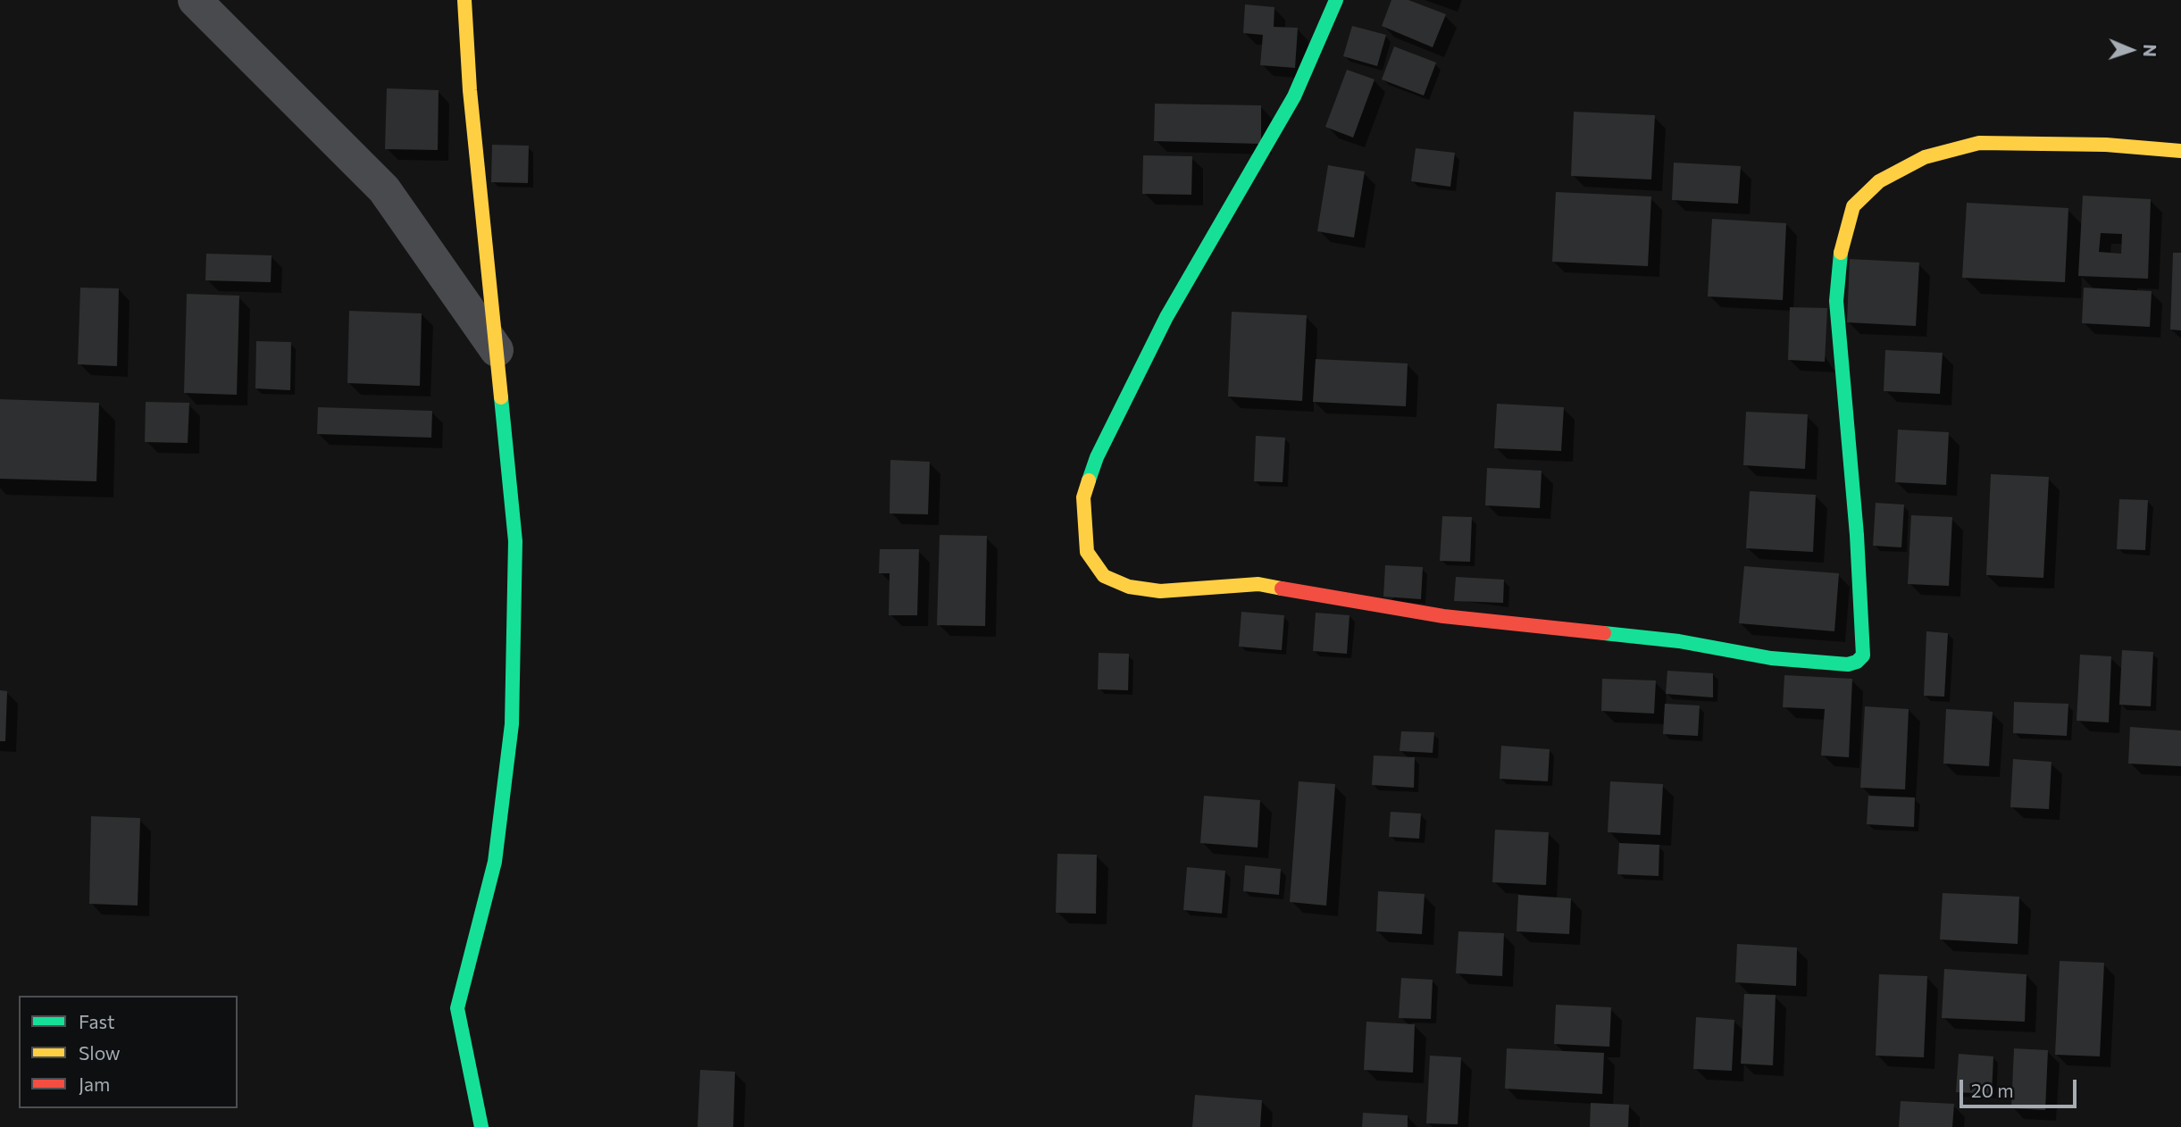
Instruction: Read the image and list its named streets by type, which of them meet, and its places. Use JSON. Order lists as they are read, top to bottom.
{
  "legend": ["Fast", "Slow", "Jam"],
  "scale_bar": "20 m",
  "north": "right"
}
